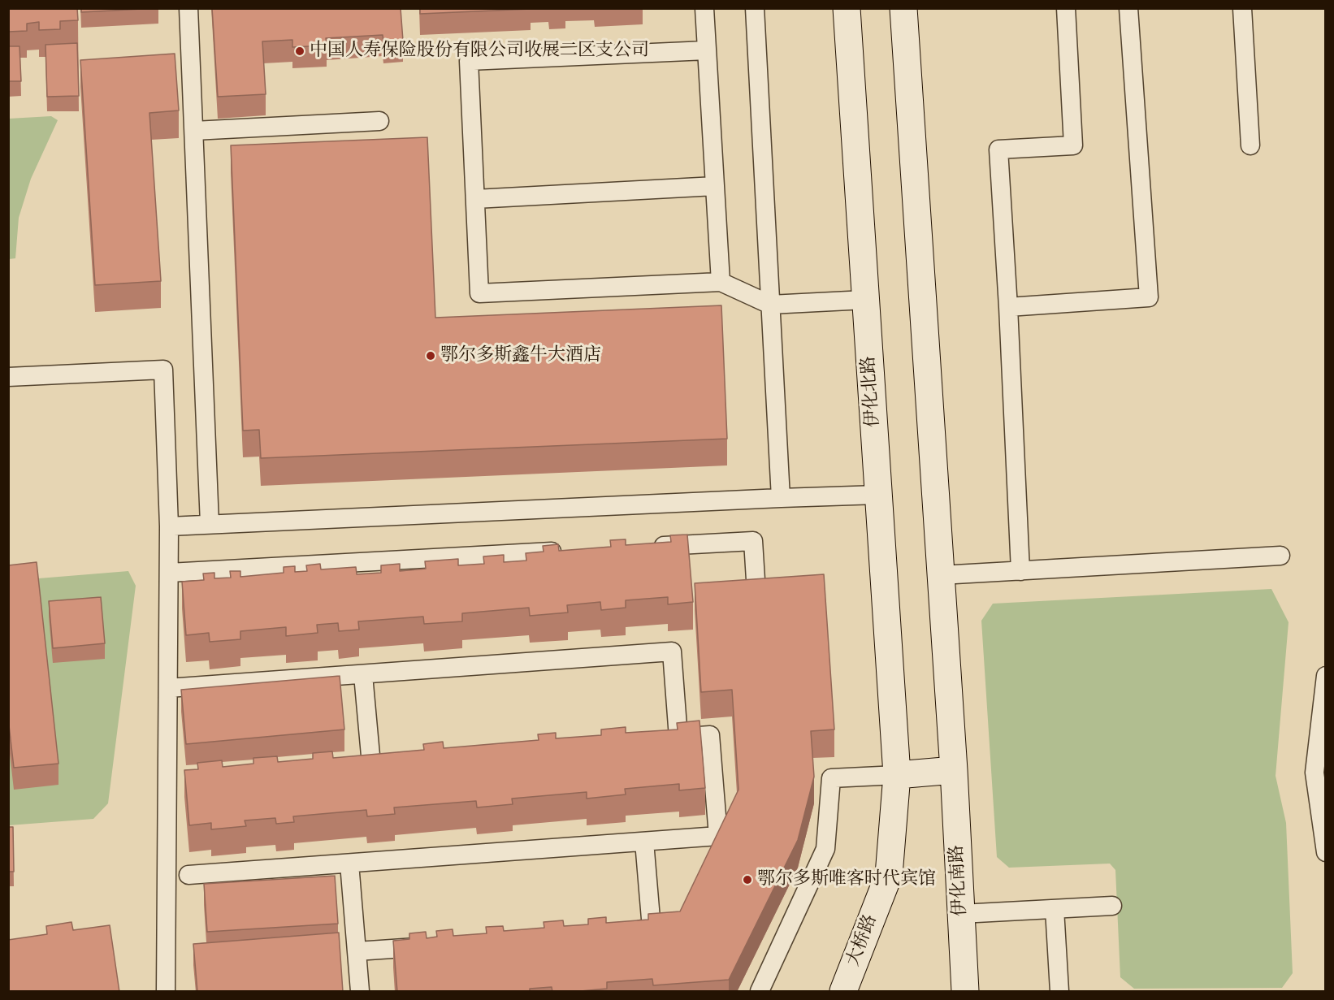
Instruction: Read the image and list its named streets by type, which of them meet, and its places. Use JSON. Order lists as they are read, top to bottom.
{
  "streets": {
    "street": ["伊化北路", "伊化南路", "大桥路"]
  },
  "crossings": [
    ["伊化北路", "大桥路"]
  ],
  "places": ["中国人寿保险股份有限公司收展二区支公司", "鄂尔多斯鑫牛大酒店", "鄂尔多斯唯客时代宾馆"]
}
